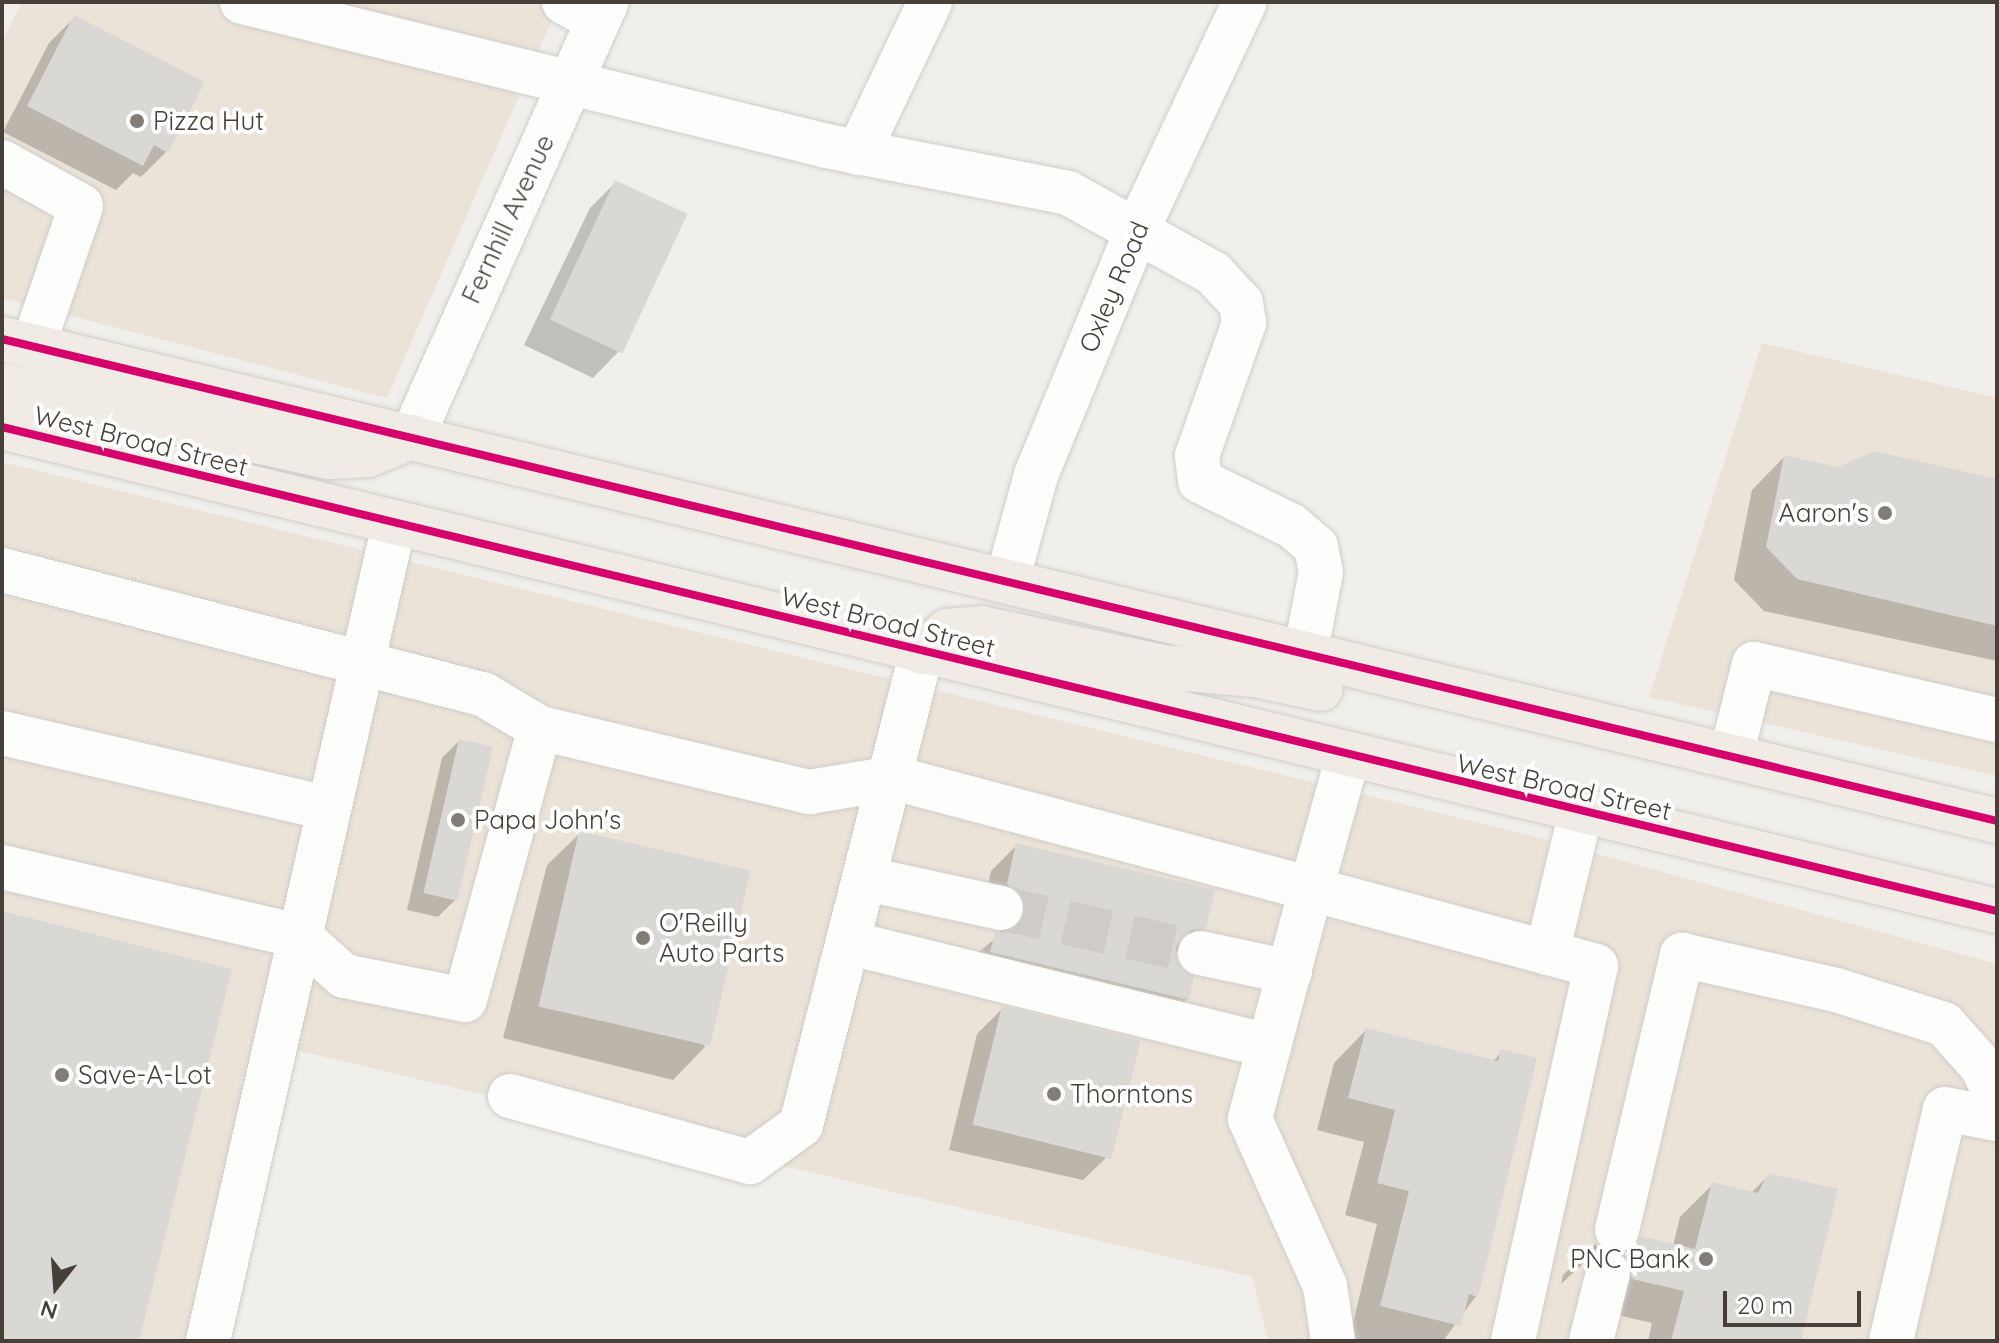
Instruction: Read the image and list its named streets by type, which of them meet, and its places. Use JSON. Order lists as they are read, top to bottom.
{
  "streets": {
    "main road": ["West Broad Street"],
    "street": ["Fernhill Avenue", "Oxley Road"]
  },
  "places": [
    "Pizza Hut",
    "Aaron's",
    "Papa John's",
    "O'Reilly Auto Parts",
    "Save-A-Lot",
    "Thorntons",
    "PNC Bank"
  ],
  "scale_bar": "20 m",
  "north": "bottom"
}
